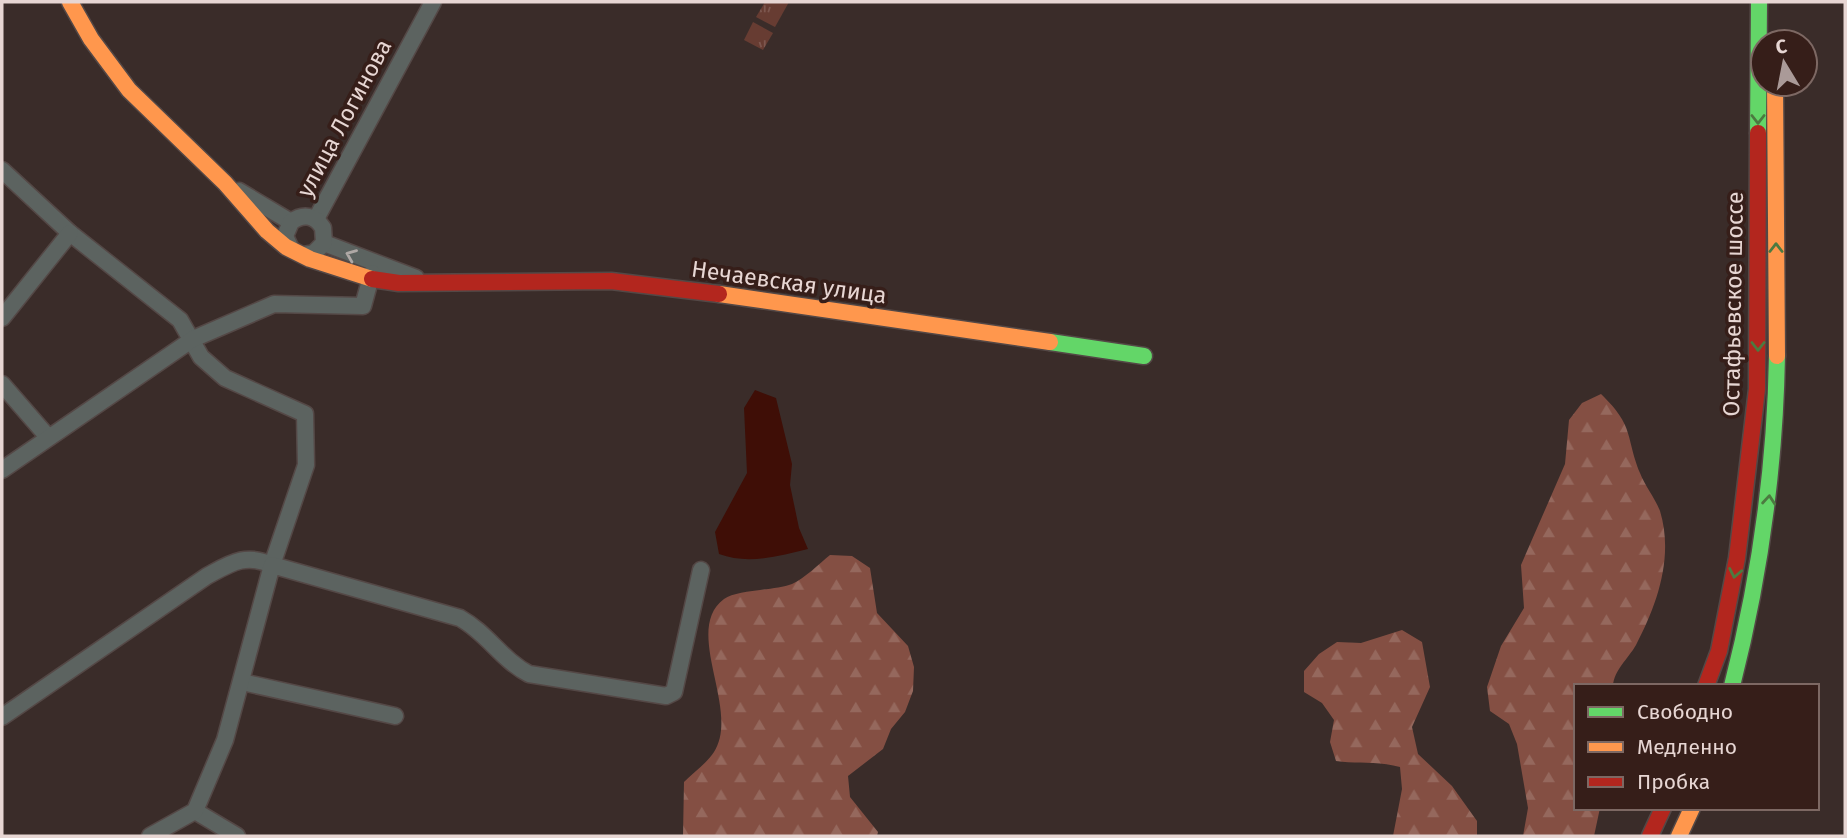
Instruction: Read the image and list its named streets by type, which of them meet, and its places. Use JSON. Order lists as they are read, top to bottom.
{
  "streets": {
    "main road": ["Нечаевская улица", "Остафьевское шоссе"],
    "street": ["улица Логинова"]
  },
  "crossings": [
    ["улица Логинова", "Нечаевская улица"]
  ],
  "legend": ["Свободно", "Медленно", "Пробка"],
  "north": "top"
}
